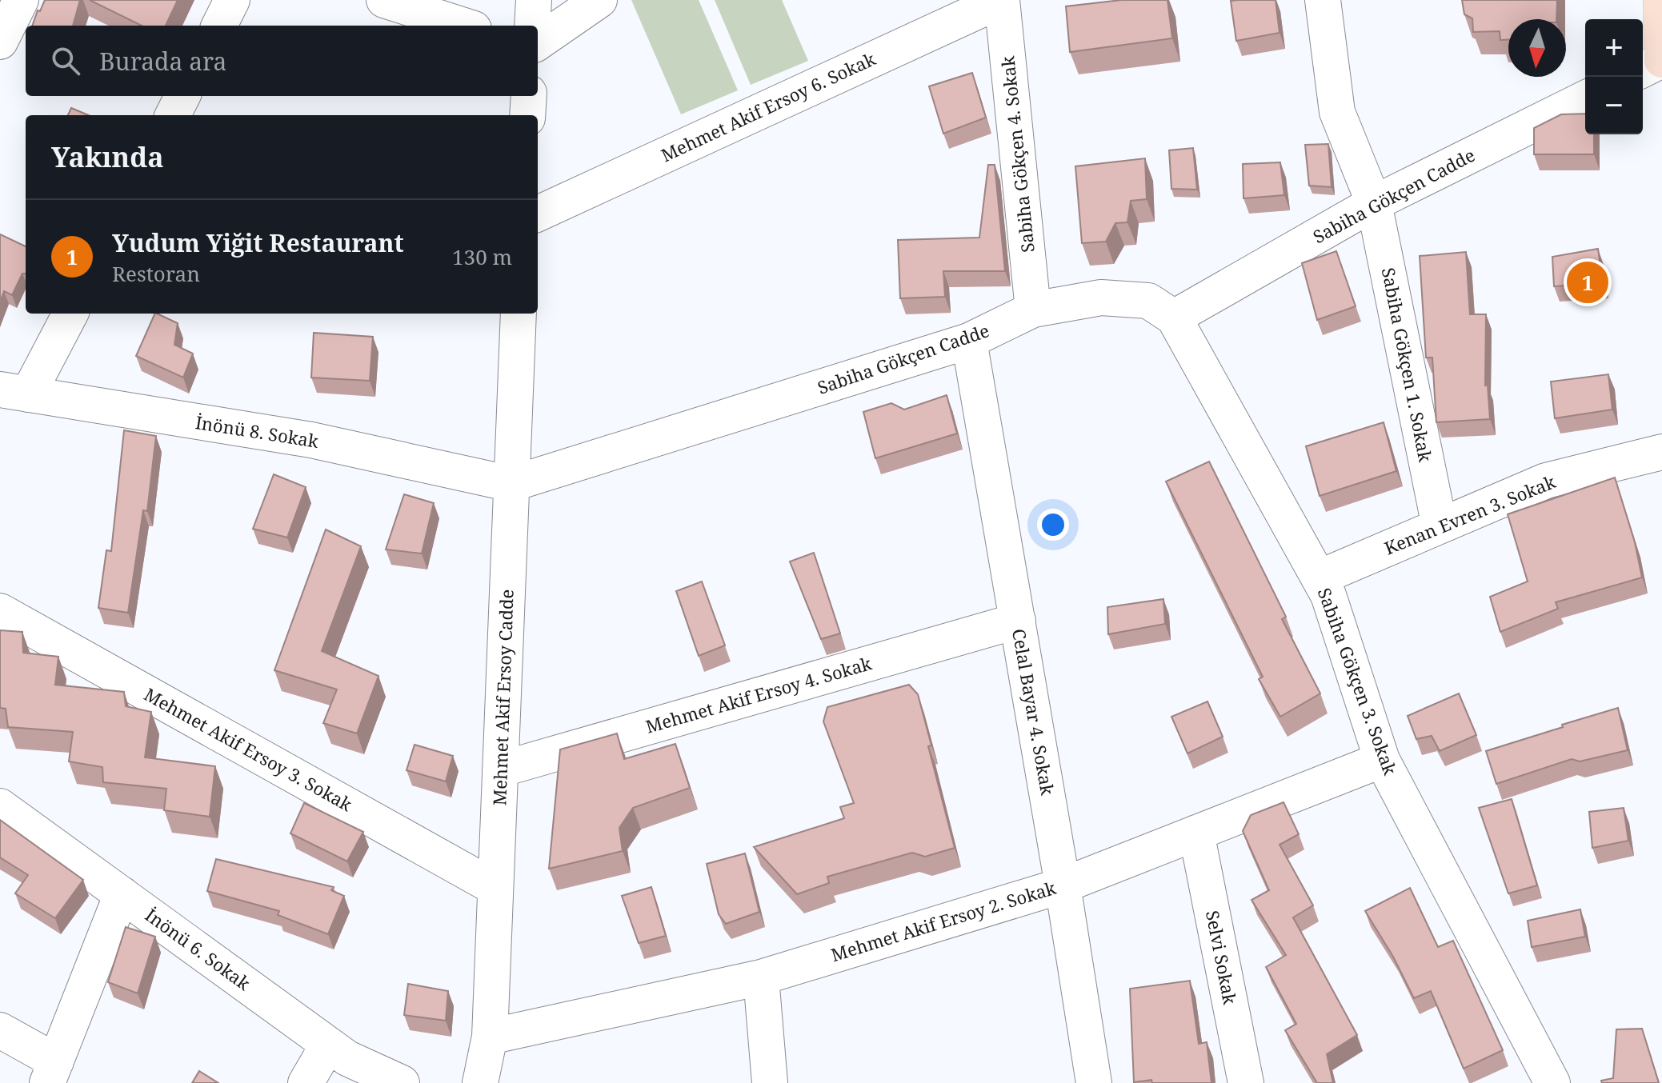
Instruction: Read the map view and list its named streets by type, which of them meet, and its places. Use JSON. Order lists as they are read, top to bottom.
{
  "streets": {
    "street": [
      "Mehmet Akif Ersoy 6. Sokak",
      "Sabiha Gökçen 4. Sokak",
      "Sabiha Gökçen Cadde",
      "Sabiha Gökçen 1. Sokak",
      "İnönü 8. Sokak",
      "Kenan Evren 3. Sokak",
      "Sabiha Gökçen 3. Sokak",
      "Mehmet Akif Ersoy 4. Sokak",
      "Mehmet Akif Ersoy Cadde",
      "Celal Bayar 4. Sokak",
      "Mehmet Akif Ersoy 3. Sokak",
      "Mehmet Akif Ersoy 2. Sokak",
      "İnönü 6. Sokak",
      "Selvi Sokak"
    ]
  },
  "crossings": [
    ["Mehmet Akif Ersoy 6. Sokak", "Sabiha Gökçen 4. Sokak"],
    ["Sabiha Gökçen 4. Sokak", "Sabiha Gökçen Cadde"],
    ["Sabiha Gökçen Cadde", "Sabiha Gökçen 1. Sokak"],
    ["Sabiha Gökçen Cadde", "İnönü 8. Sokak"],
    ["Sabiha Gökçen Cadde", "Sabiha Gökçen 3. Sokak"],
    ["Sabiha Gökçen Cadde", "Mehmet Akif Ersoy Cadde"],
    ["Sabiha Gökçen Cadde", "Celal Bayar 4. Sokak"],
    ["Sabiha Gökçen 1. Sokak", "Kenan Evren 3. Sokak"],
    ["İnönü 8. Sokak", "Mehmet Akif Ersoy Cadde"],
    ["Kenan Evren 3. Sokak", "Sabiha Gökçen 3. Sokak"],
    ["Sabiha Gökçen 3. Sokak", "Mehmet Akif Ersoy 2. Sokak"],
    ["Mehmet Akif Ersoy 4. Sokak", "Mehmet Akif Ersoy Cadde"],
    ["Mehmet Akif Ersoy 4. Sokak", "Celal Bayar 4. Sokak"],
    ["Mehmet Akif Ersoy Cadde", "Mehmet Akif Ersoy 3. Sokak"],
    ["Mehmet Akif Ersoy Cadde", "Mehmet Akif Ersoy 2. Sokak"],
    ["Celal Bayar 4. Sokak", "Mehmet Akif Ersoy 2. Sokak"],
    ["Mehmet Akif Ersoy 2. Sokak", "Selvi Sokak"]
  ],
  "north": "bottom",
  "page": {
    "map_buttons": ["+", "−"],
    "search": "Burada ara",
    "heading": "Yakında",
    "list": [
      {
        "mark": "1",
        "name": "Yudum Yiğit Restaurant",
        "note": "Restoran",
        "value": "130 m"
      }
    ],
    "pins": "1"
  }
}
